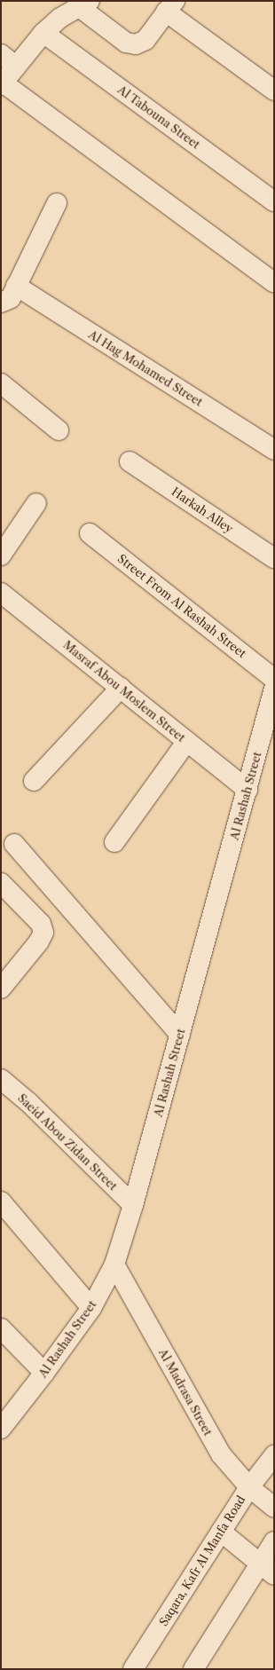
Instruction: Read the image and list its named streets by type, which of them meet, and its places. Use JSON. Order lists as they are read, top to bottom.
{
  "streets": {
    "street": [
      "Al Tabouna Street",
      "Al Hag Mohamed Street",
      "Harkah Alley",
      "Street From Al Rashah Street",
      "Masraf Abou Moslem Street",
      "Al Rashah Street",
      "Saeid Abou Zidan Street",
      "Al Madrasa Street",
      "Saqara, Kafr Al Manfa Road"
    ]
  },
  "crossings": [
    ["Masraf Abou Moslem Street", "Al Rashah Street"],
    ["Al Rashah Street", "Saeid Abou Zidan Street"],
    ["Al Rashah Street", "Al Madrasa Street"],
    ["Al Madrasa Street", "Saqara, Kafr Al Manfa Road"]
  ]
}
